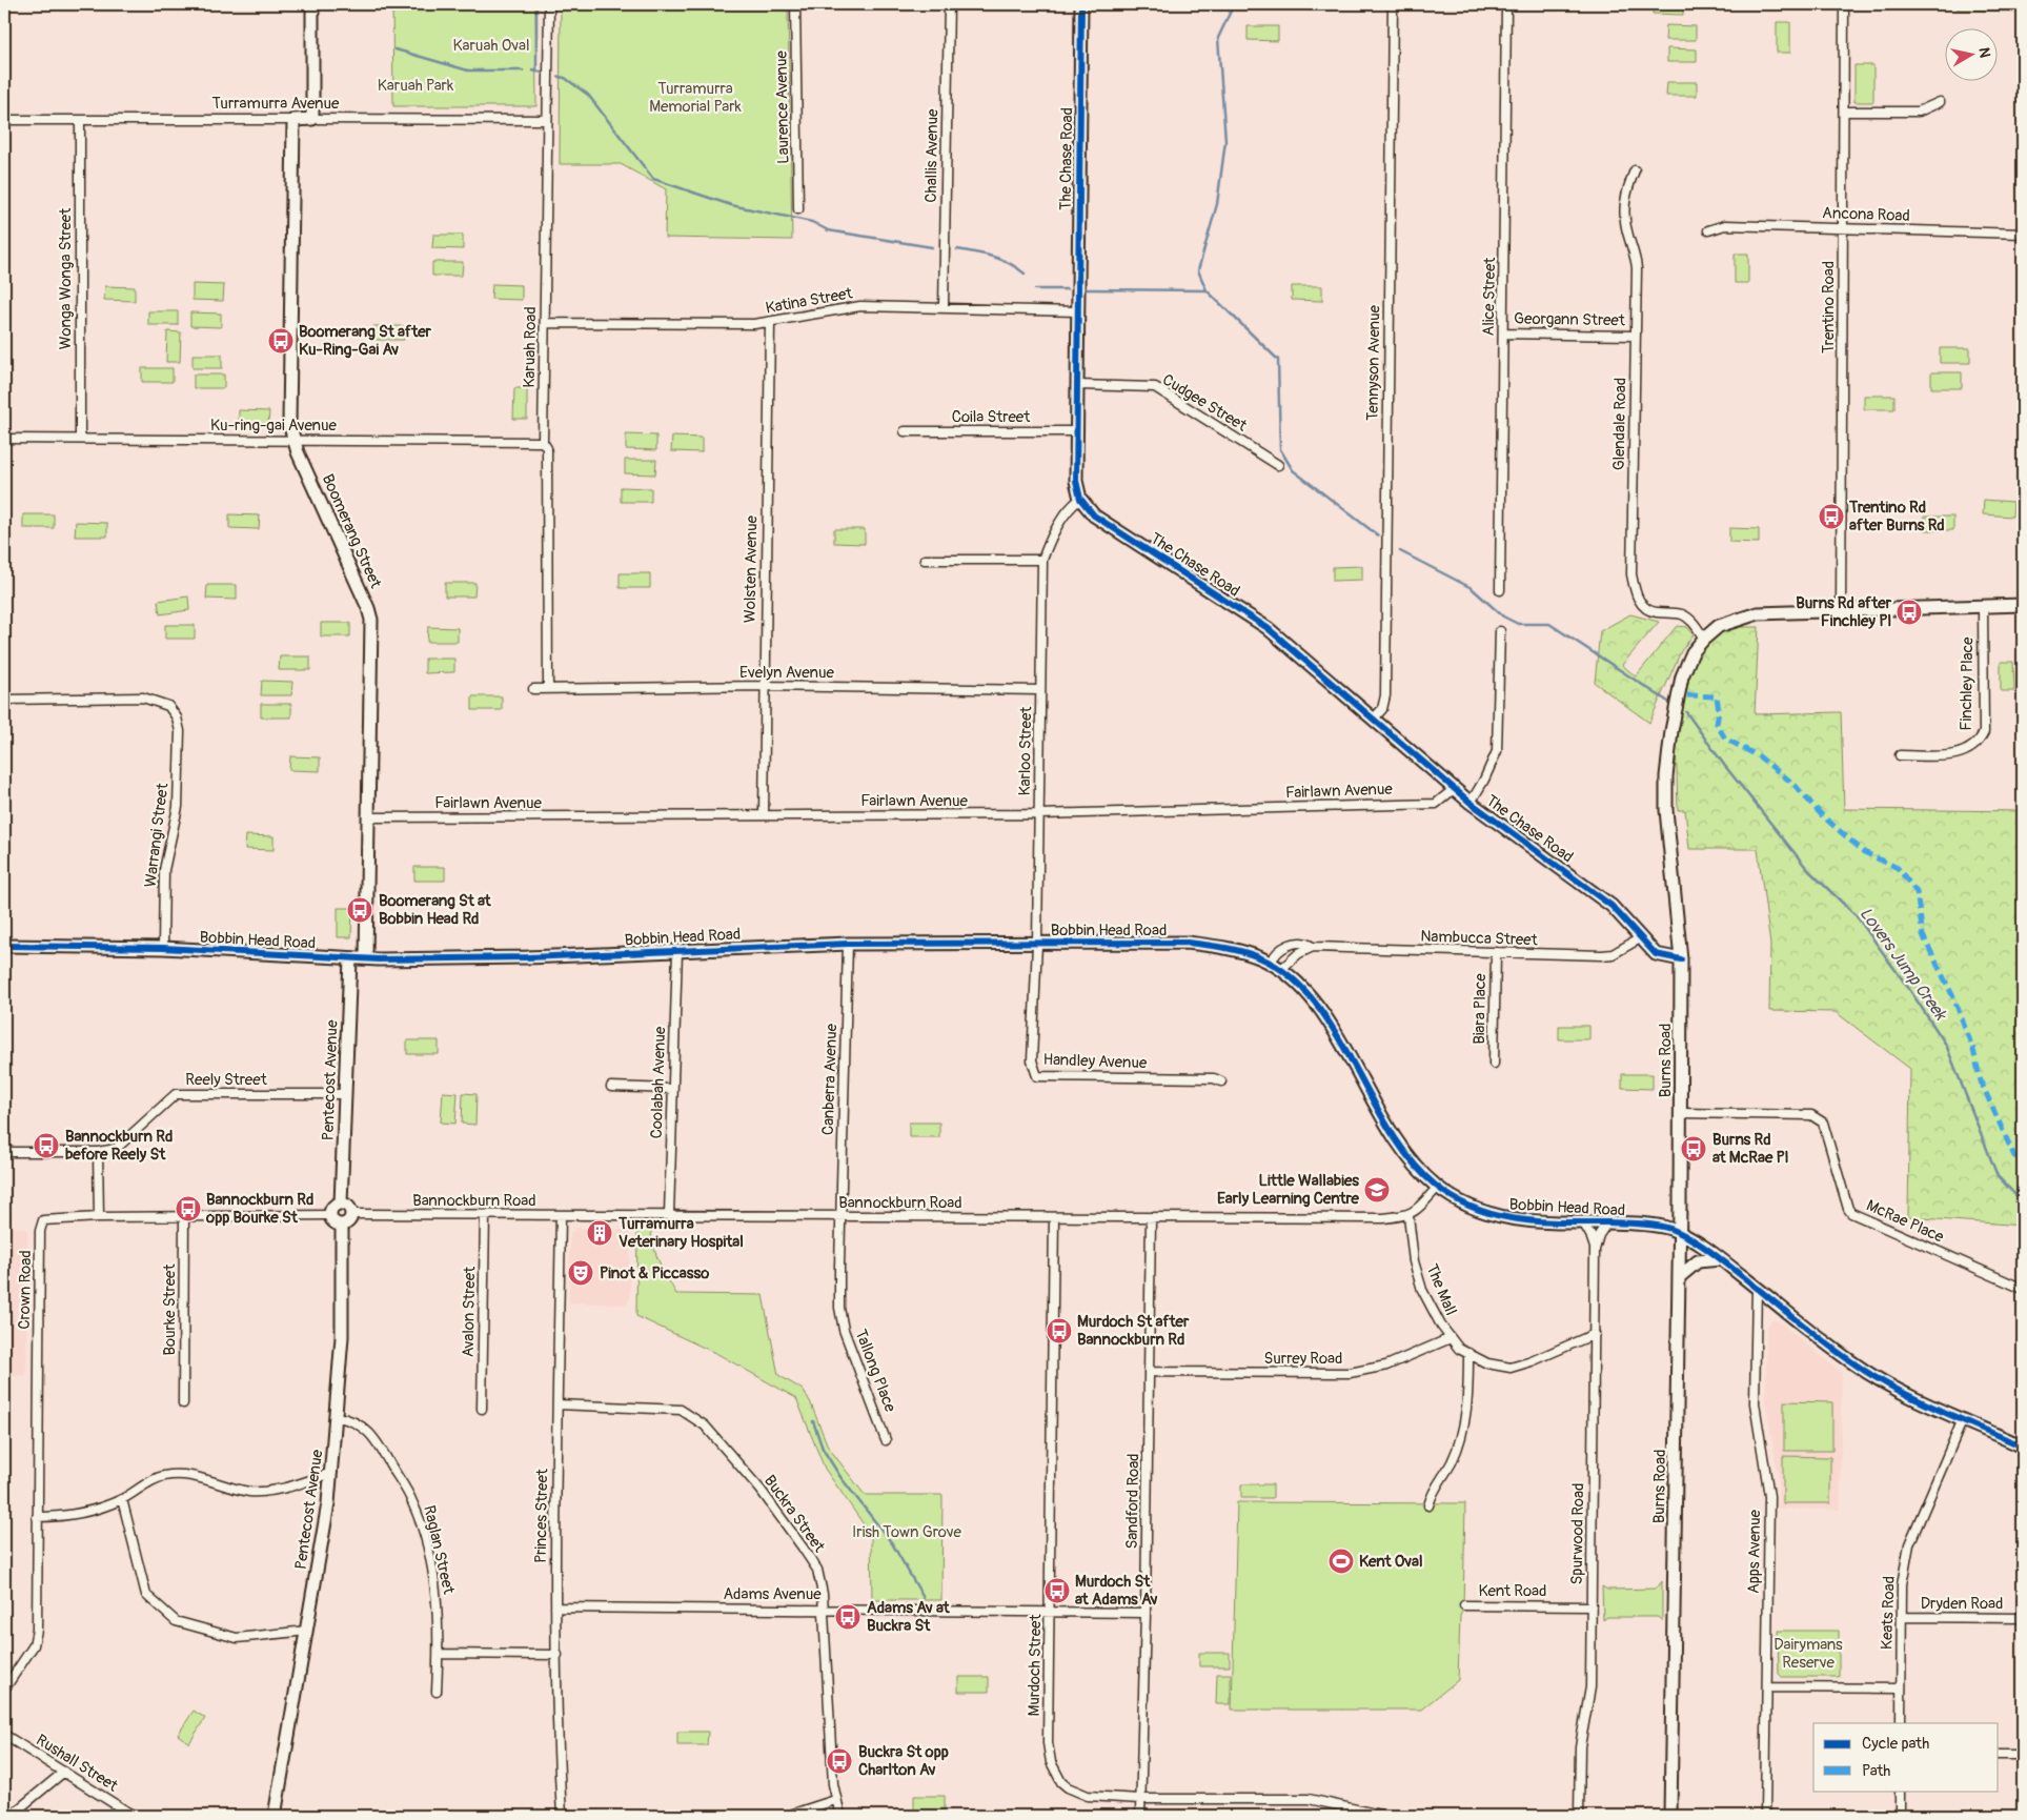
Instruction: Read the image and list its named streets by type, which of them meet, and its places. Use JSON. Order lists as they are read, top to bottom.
{
  "streets": {
    "main road": [
      "Turramurra Avenue",
      "The Chase Road",
      "Boomerang Street",
      "Bobbin Head Road",
      "Burns Road",
      "Pentecost Avenue"
    ],
    "street": [
      "Laurence Avenue",
      "Challis Avenue",
      "Ancona Road",
      "Wonga Wonga Street",
      "Alice Street",
      "Katina Street",
      "Trentino Road",
      "Georgann Street",
      "Karuah Road",
      "Tennyson Avenue",
      "Cudgee Street",
      "Coila Street",
      "Glendale Road",
      "Ku-ring-gai Avenue",
      "Wolsten Avenue",
      "Evelyn Avenue",
      "Finchley Place",
      "Karloo Street",
      "Fairlawn Avenue",
      "Warrangi Street",
      "Nambucca Street",
      "Biara Place",
      "Handley Avenue",
      "Reely Street",
      "Canberra Avenue",
      "Coolabah Avenue",
      "Bannockburn Road",
      "McRae Place",
      "Crown Road",
      "The Mall",
      "Bourke Street",
      "Avalon Street",
      "Surrey Road",
      "Tallong Place",
      "Sandford Road",
      "Buckra Street",
      "Princes Street",
      "Spurwood Road",
      "Raglan Street",
      "Apps Avenue",
      "Kent Road",
      "Adams Avenue",
      "Dryden Road",
      "Keats Road",
      "Murdoch Street",
      "Rushall Street"
    ]
  },
  "crossings": [
    ["Turramurra Avenue", "Wonga Wonga Street"],
    ["Turramurra Avenue", "Karuah Road"],
    ["Turramurra Avenue", "Boomerang Street"],
    ["Challis Avenue", "Katina Street"],
    ["The Chase Road", "Katina Street"],
    ["The Chase Road", "Tennyson Avenue"],
    ["The Chase Road", "Cudgee Street"],
    ["The Chase Road", "Coila Street"],
    ["The Chase Road", "Fairlawn Avenue"],
    ["The Chase Road", "Nambucca Street"],
    ["The Chase Road", "Burns Road"],
    ["Ancona Road", "Trentino Road"],
    ["Wonga Wonga Street", "Ku-ring-gai Avenue"],
    ["Alice Street", "Georgann Street"],
    ["Katina Street", "Karuah Road"],
    ["Katina Street", "Wolsten Avenue"],
    ["Trentino Road", "Burns Road"],
    ["Georgann Street", "Glendale Road"],
    ["Karuah Road", "Ku-ring-gai Avenue"],
    ["Karuah Road", "Evelyn Avenue"],
    ["Glendale Road", "Burns Road"],
    ["Ku-ring-gai Avenue", "Boomerang Street"],
    ["Boomerang Street", "Fairlawn Avenue"],
    ["Boomerang Street", "Bobbin Head Road"],
    ["Wolsten Avenue", "Evelyn Avenue"],
    ["Wolsten Avenue", "Fairlawn Avenue"],
    ["Evelyn Avenue", "Karloo Street"],
    ["Finchley Place", "Burns Road"],
    ["Karloo Street", "Fairlawn Avenue"],
    ["Karloo Street", "Bobbin Head Road"],
    ["Karloo Street", "Handley Avenue"],
    ["Warrangi Street", "Bobbin Head Road"],
    ["Bobbin Head Road", "Nambucca Street"],
    ["Bobbin Head Road", "Burns Road"],
    ["Bobbin Head Road", "Handley Avenue"],
    ["Bobbin Head Road", "Canberra Avenue"],
    ["Bobbin Head Road", "Pentecost Avenue"],
    ["Bobbin Head Road", "Coolabah Avenue"],
    ["Bobbin Head Road", "Spurwood Road"],
    ["Bobbin Head Road", "Apps Avenue"],
    ["Bobbin Head Road", "Keats Road"],
    ["Nambucca Street", "Biara Place"],
    ["Burns Road", "McRae Place"],
    ["Reely Street", "Pentecost Avenue"],
    ["Canberra Avenue", "Bannockburn Road"],
    ["Canberra Avenue", "Tallong Place"],
    ["Pentecost Avenue", "Bannockburn Road"],
    ["Pentecost Avenue", "Raglan Street"],
    ["Coolabah Avenue", "Bannockburn Road"],
    ["Bannockburn Road", "The Mall"],
    ["Bannockburn Road", "Avalon Street"],
    ["Bannockburn Road", "Tallong Place"],
    ["Bannockburn Road", "Sandford Road"],
    ["Bannockburn Road", "Princes Street"],
    ["Bannockburn Road", "Murdoch Street"],
    ["The Mall", "Surrey Road"],
    ["The Mall", "Spurwood Road"],
    ["Surrey Road", "Sandford Road"],
    ["Sandford Road", "Adams Avenue"],
    ["Sandford Road", "Murdoch Street"],
    ["Buckra Street", "Princes Street"],
    ["Buckra Street", "Adams Avenue"],
    ["Princes Street", "Adams Avenue"],
    ["Spurwood Road", "Kent Road"],
    ["Adams Avenue", "Murdoch Street"],
    ["Dryden Road", "Keats Road"]
  ],
  "water": ["Lovers Jump Creek"],
  "parks": [
    "Karuah Oval",
    "Karuah Park",
    "Turramurra Memorial Park",
    "Irish Town Grove",
    "Dairymans Reserve"
  ],
  "places": {
    "bus stop": [
      "Boomerang St after Ku-Ring-Gai Av",
      "Trentino Rd after Burns Rd",
      "Burns Rd after Finchley Pl",
      "Boomerang St at Bobbin Head Rd",
      "Bannockburn Rd before Reely St",
      "Burns Rd at McRae Pl",
      "Bannockburn Rd opp Bourke St",
      "Murdoch St after Bannockburn Rd",
      "Murdoch St at Adams Av",
      "Adams Av at Buckra St",
      "Buckra St opp Charlton Av"
    ],
    "school or university": ["Little Wallabies Early Learning Centre"],
    "building": ["Turramurra Veterinary Hospital"],
    "theatre": ["Pinot & Piccasso"],
    "sports": ["Kent Oval"]
  },
  "legend": ["Cycle path", "Path"],
  "north": "right"
}
